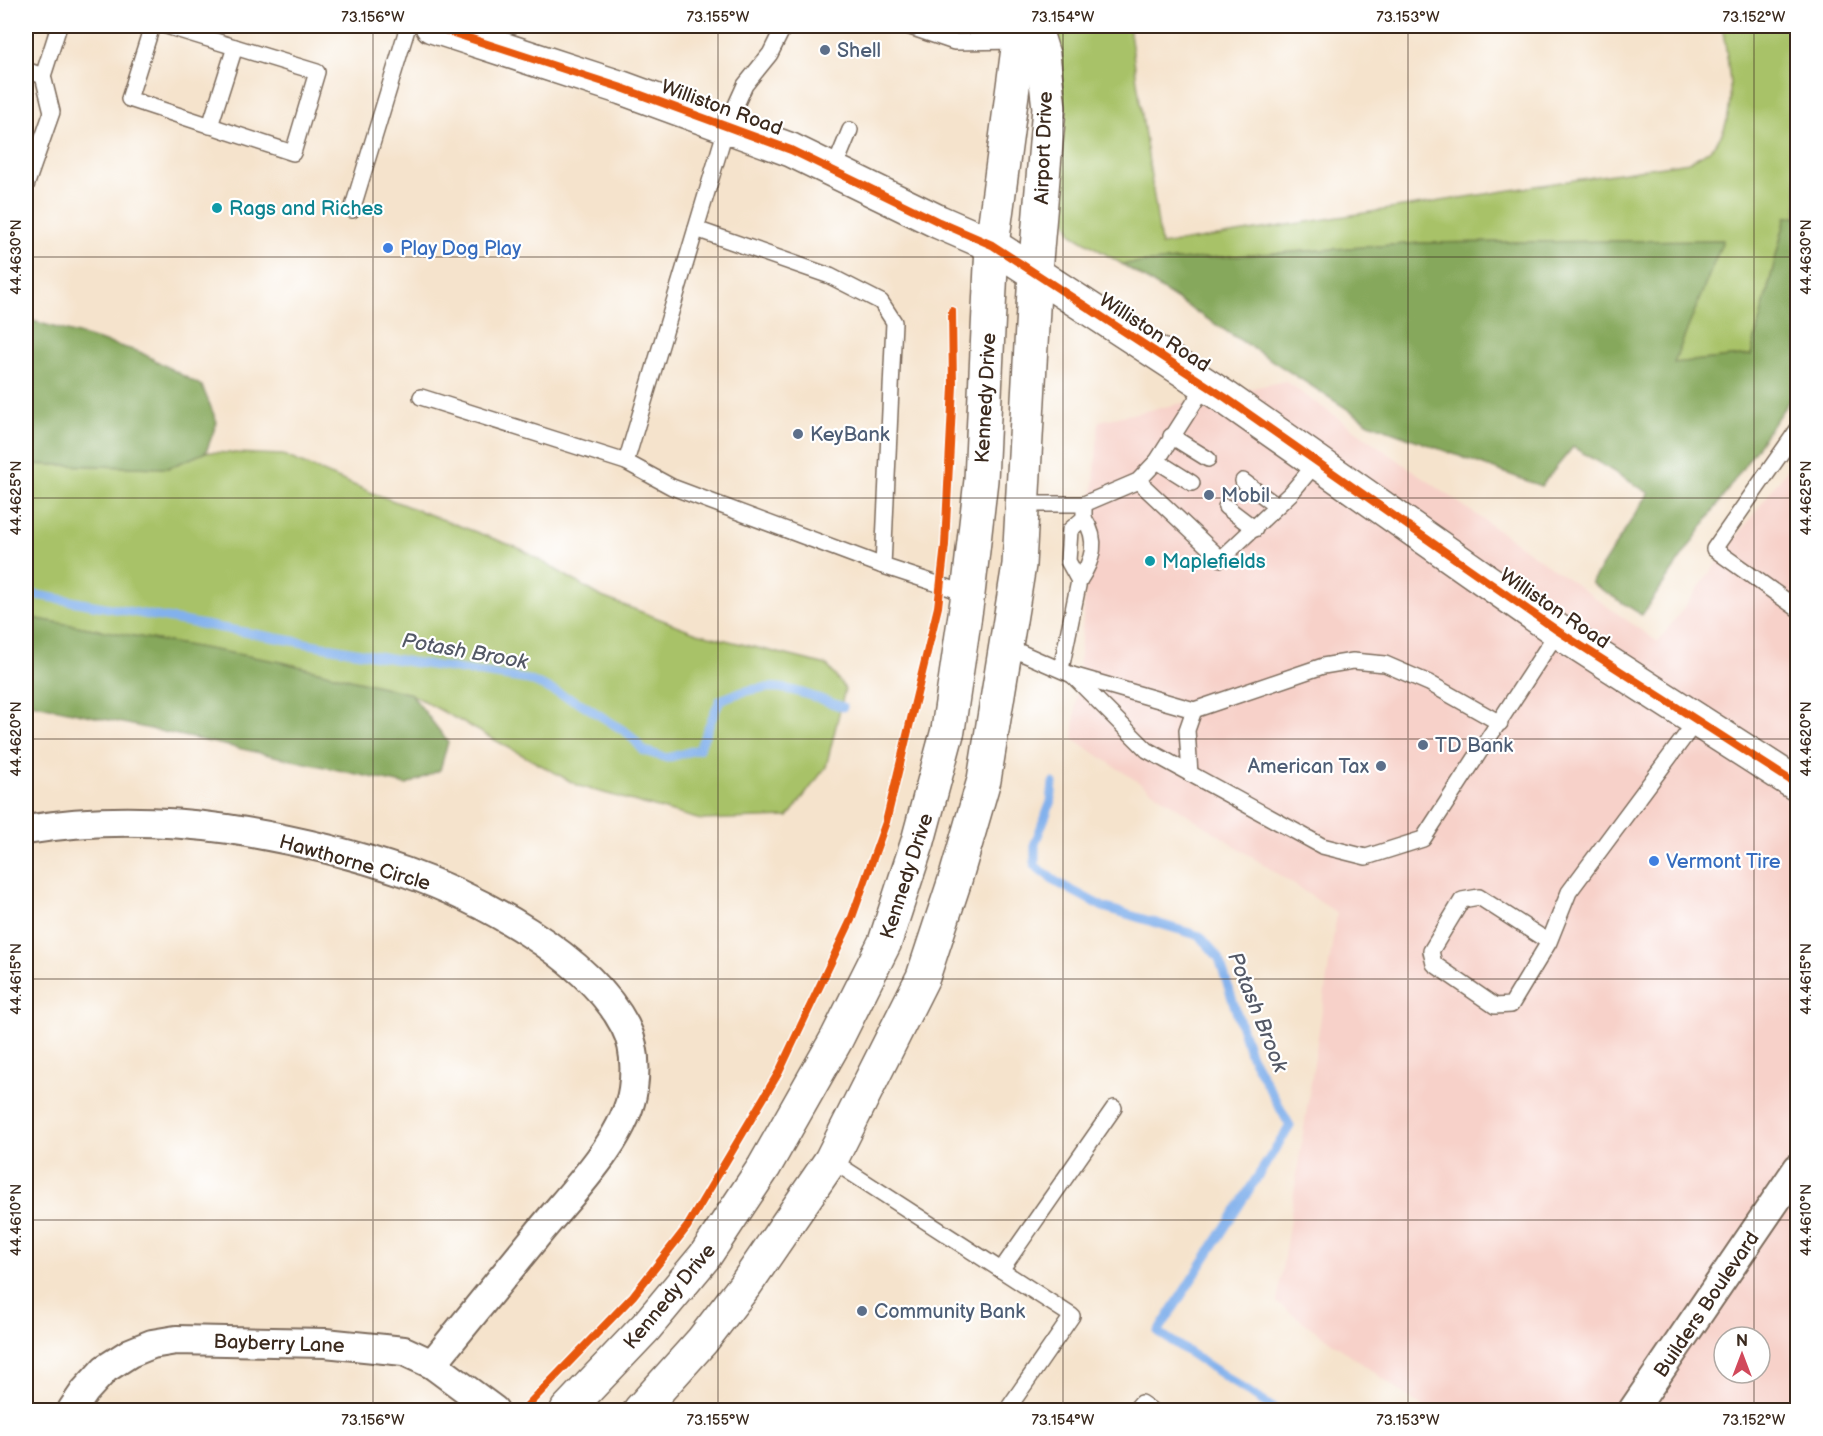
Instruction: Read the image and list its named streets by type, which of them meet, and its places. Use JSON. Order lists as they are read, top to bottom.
{
  "streets": {
    "main road": ["Williston Road", "Airport Drive", "Kennedy Drive"],
    "street": ["Hawthorne Circle", "Builders Boulevard", "Bayberry Lane"]
  },
  "crossings": [
    ["Williston Road", "Airport Drive"],
    ["Williston Road", "Kennedy Drive"],
    ["Airport Drive", "Kennedy Drive"],
    ["Hawthorne Circle", "Bayberry Lane"]
  ],
  "water": ["Potash Brook"],
  "places": [
    "Shell",
    "Rags and Riches",
    "Play Dog Play",
    "KeyBank",
    "Mobil",
    "Maplefields",
    "TD Bank",
    "American Tax",
    "Vermont Tire",
    "Community Bank"
  ],
  "north": "top",
  "coordinates": [
    "73.156°W",
    "73.155°W",
    "73.154°W",
    "73.153°W",
    "73.152°W",
    "44.4630°N",
    "44.4625°N",
    "44.4620°N",
    "44.4615°N",
    "44.4610°N"
  ]
}
